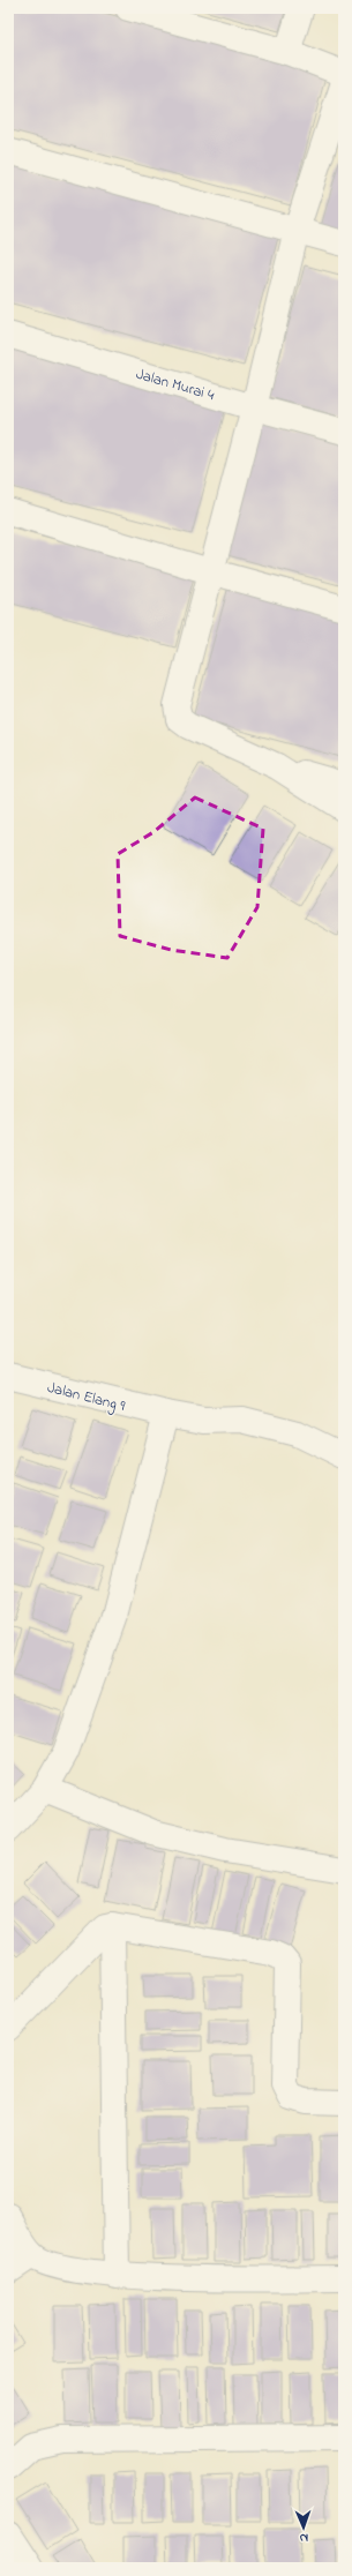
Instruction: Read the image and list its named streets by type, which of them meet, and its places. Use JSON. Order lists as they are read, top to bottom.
{
  "streets": {
    "street": ["Jalan Murai 4", "Jalan Elang 9"]
  },
  "north": "bottom"
}
